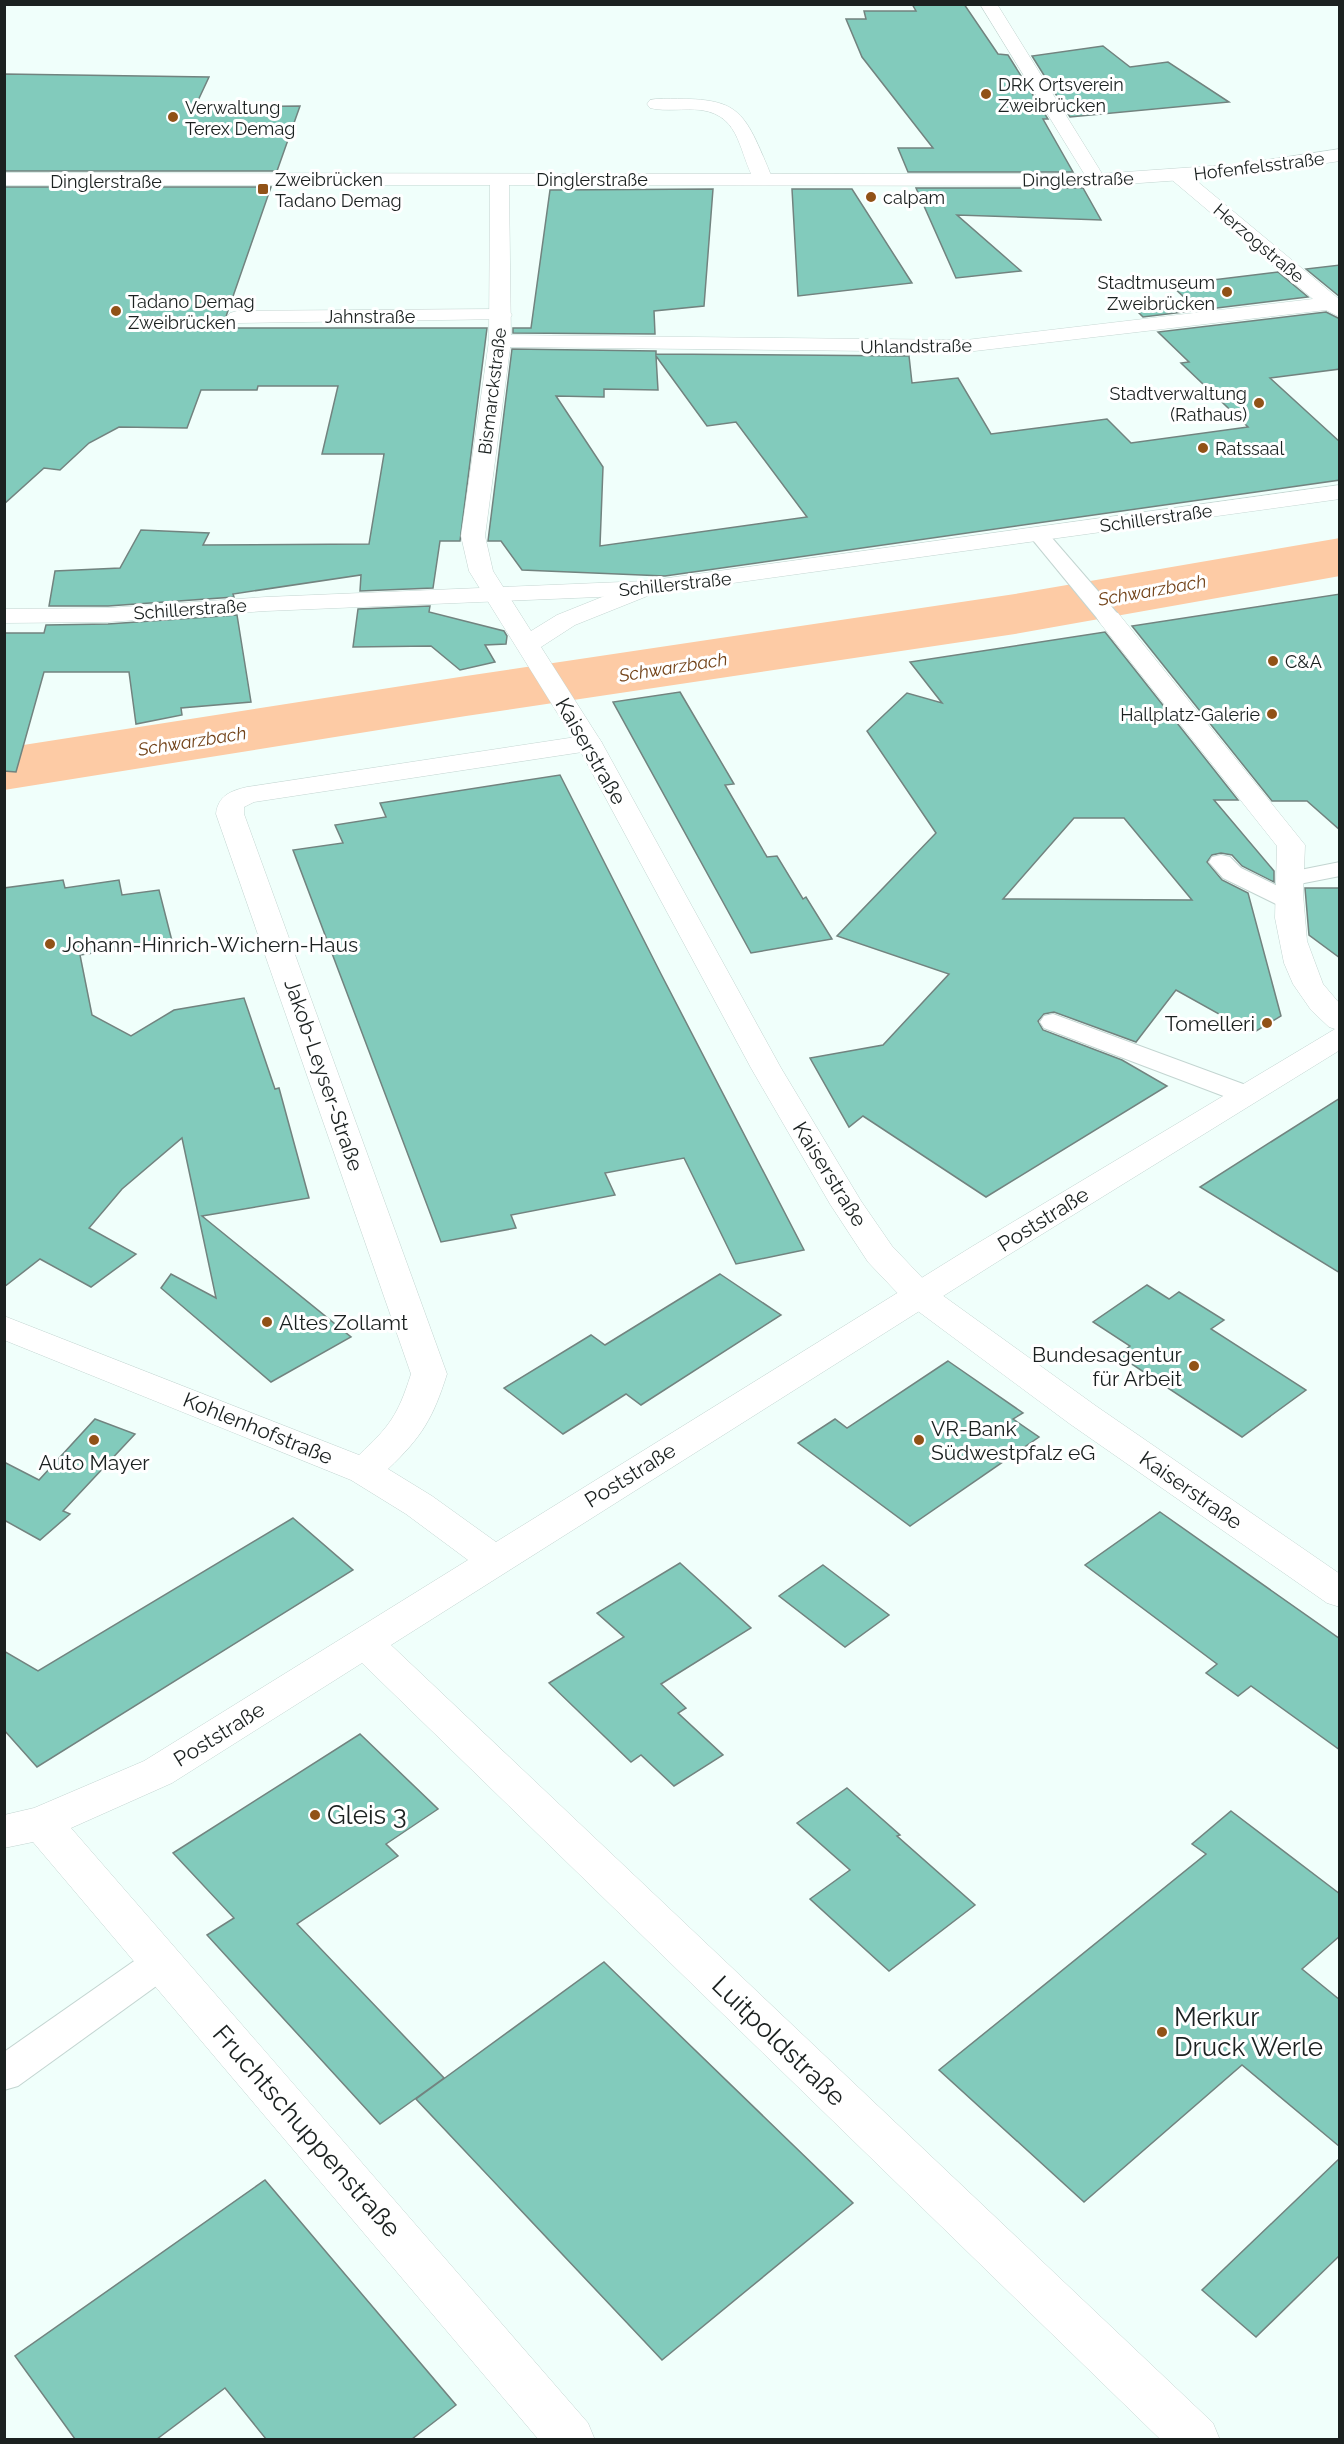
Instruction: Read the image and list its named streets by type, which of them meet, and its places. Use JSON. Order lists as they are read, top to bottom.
{
  "streets": {
    "street": [
      "Hofenfelsstraße",
      "Dinglerstraße",
      "Herzogstraße",
      "Jahnstraße",
      "Uhlandstraße",
      "Bismarckstraße",
      "Schillerstraße",
      "Kaiserstraße",
      "Jakob-Leyser-Straße",
      "Poststraße",
      "Kohlenhofstraße",
      "Luitpoldstraße",
      "Fruchtschuppenstraße"
    ]
  },
  "crossings": [
    ["Hofenfelsstraße", "Dinglerstraße"],
    ["Hofenfelsstraße", "Herzogstraße"],
    ["Dinglerstraße", "Herzogstraße"],
    ["Dinglerstraße", "Bismarckstraße"],
    ["Herzogstraße", "Uhlandstraße"],
    ["Jahnstraße", "Bismarckstraße"],
    ["Uhlandstraße", "Bismarckstraße"],
    ["Bismarckstraße", "Schillerstraße"],
    ["Bismarckstraße", "Kaiserstraße"],
    ["Schillerstraße", "Kaiserstraße"],
    ["Kaiserstraße", "Jakob-Leyser-Straße"],
    ["Kaiserstraße", "Poststraße"],
    ["Jakob-Leyser-Straße", "Kohlenhofstraße"],
    ["Poststraße", "Kohlenhofstraße"],
    ["Poststraße", "Luitpoldstraße"],
    ["Poststraße", "Fruchtschuppenstraße"]
  ],
  "water": ["Schwarzbach"],
  "places": {
    "other": [
      "DRK Ortsverein Zweibrücken",
      "Verwaltung Terex Demag",
      "calpam",
      "Stadtmuseum Zweibrücken",
      "Tadano Demag Zweibrücken",
      "Stadtverwaltung (Rathaus)",
      "Ratssaal",
      "C&A",
      "Hallplatz-Galerie",
      "Johann-Hinrich-Wichern-Haus",
      "Tomelleri",
      "Altes Zollamt",
      "Bundesagentur für Arbeit",
      "Auto Mayer",
      "VR-Bank Südwestpfalz eG",
      "Gleis 3",
      "Merkur Druck Werle"
    ],
    "transit": ["Zweibrücken Tadano Demag"]
  }
}
